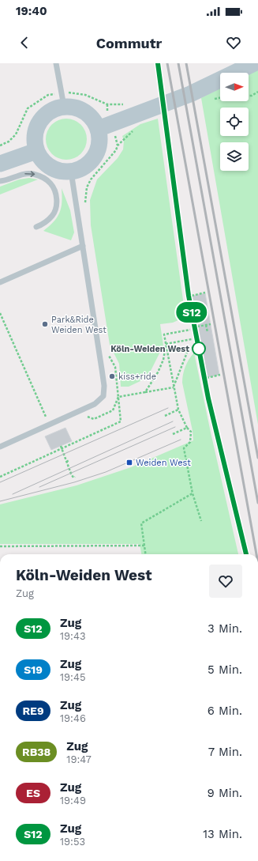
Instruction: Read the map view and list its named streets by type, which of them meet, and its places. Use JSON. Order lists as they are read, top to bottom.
{
  "places": {
    "other": ["Park&Ride Weiden West", "Köln-Weiden West", "kiss+ride"],
    "transit": ["Weiden West"]
  },
  "north": "right",
  "page": {
    "status": "19:40",
    "header": "Commutr",
    "on_map": "S12",
    "heading": ["Köln-Weiden West", "Zug"],
    "list": [
      {
        "mark": "S12",
        "name": "Zug",
        "note": "19:43",
        "value": "3 Min."
      },
      {
        "mark": "S19",
        "name": "Zug",
        "note": "19:45",
        "value": "5 Min."
      },
      {
        "mark": "RE9",
        "name": "Zug",
        "note": "19:46",
        "value": "6 Min."
      },
      {
        "mark": "RB38",
        "name": "Zug",
        "note": "19:47",
        "value": "7 Min."
      },
      {
        "mark": "ES",
        "name": "Zug",
        "note": "19:49",
        "value": "9 Min."
      },
      {
        "mark": "S12",
        "name": "Zug",
        "note": "19:53",
        "value": "13 Min."
      }
    ]
  }
}
